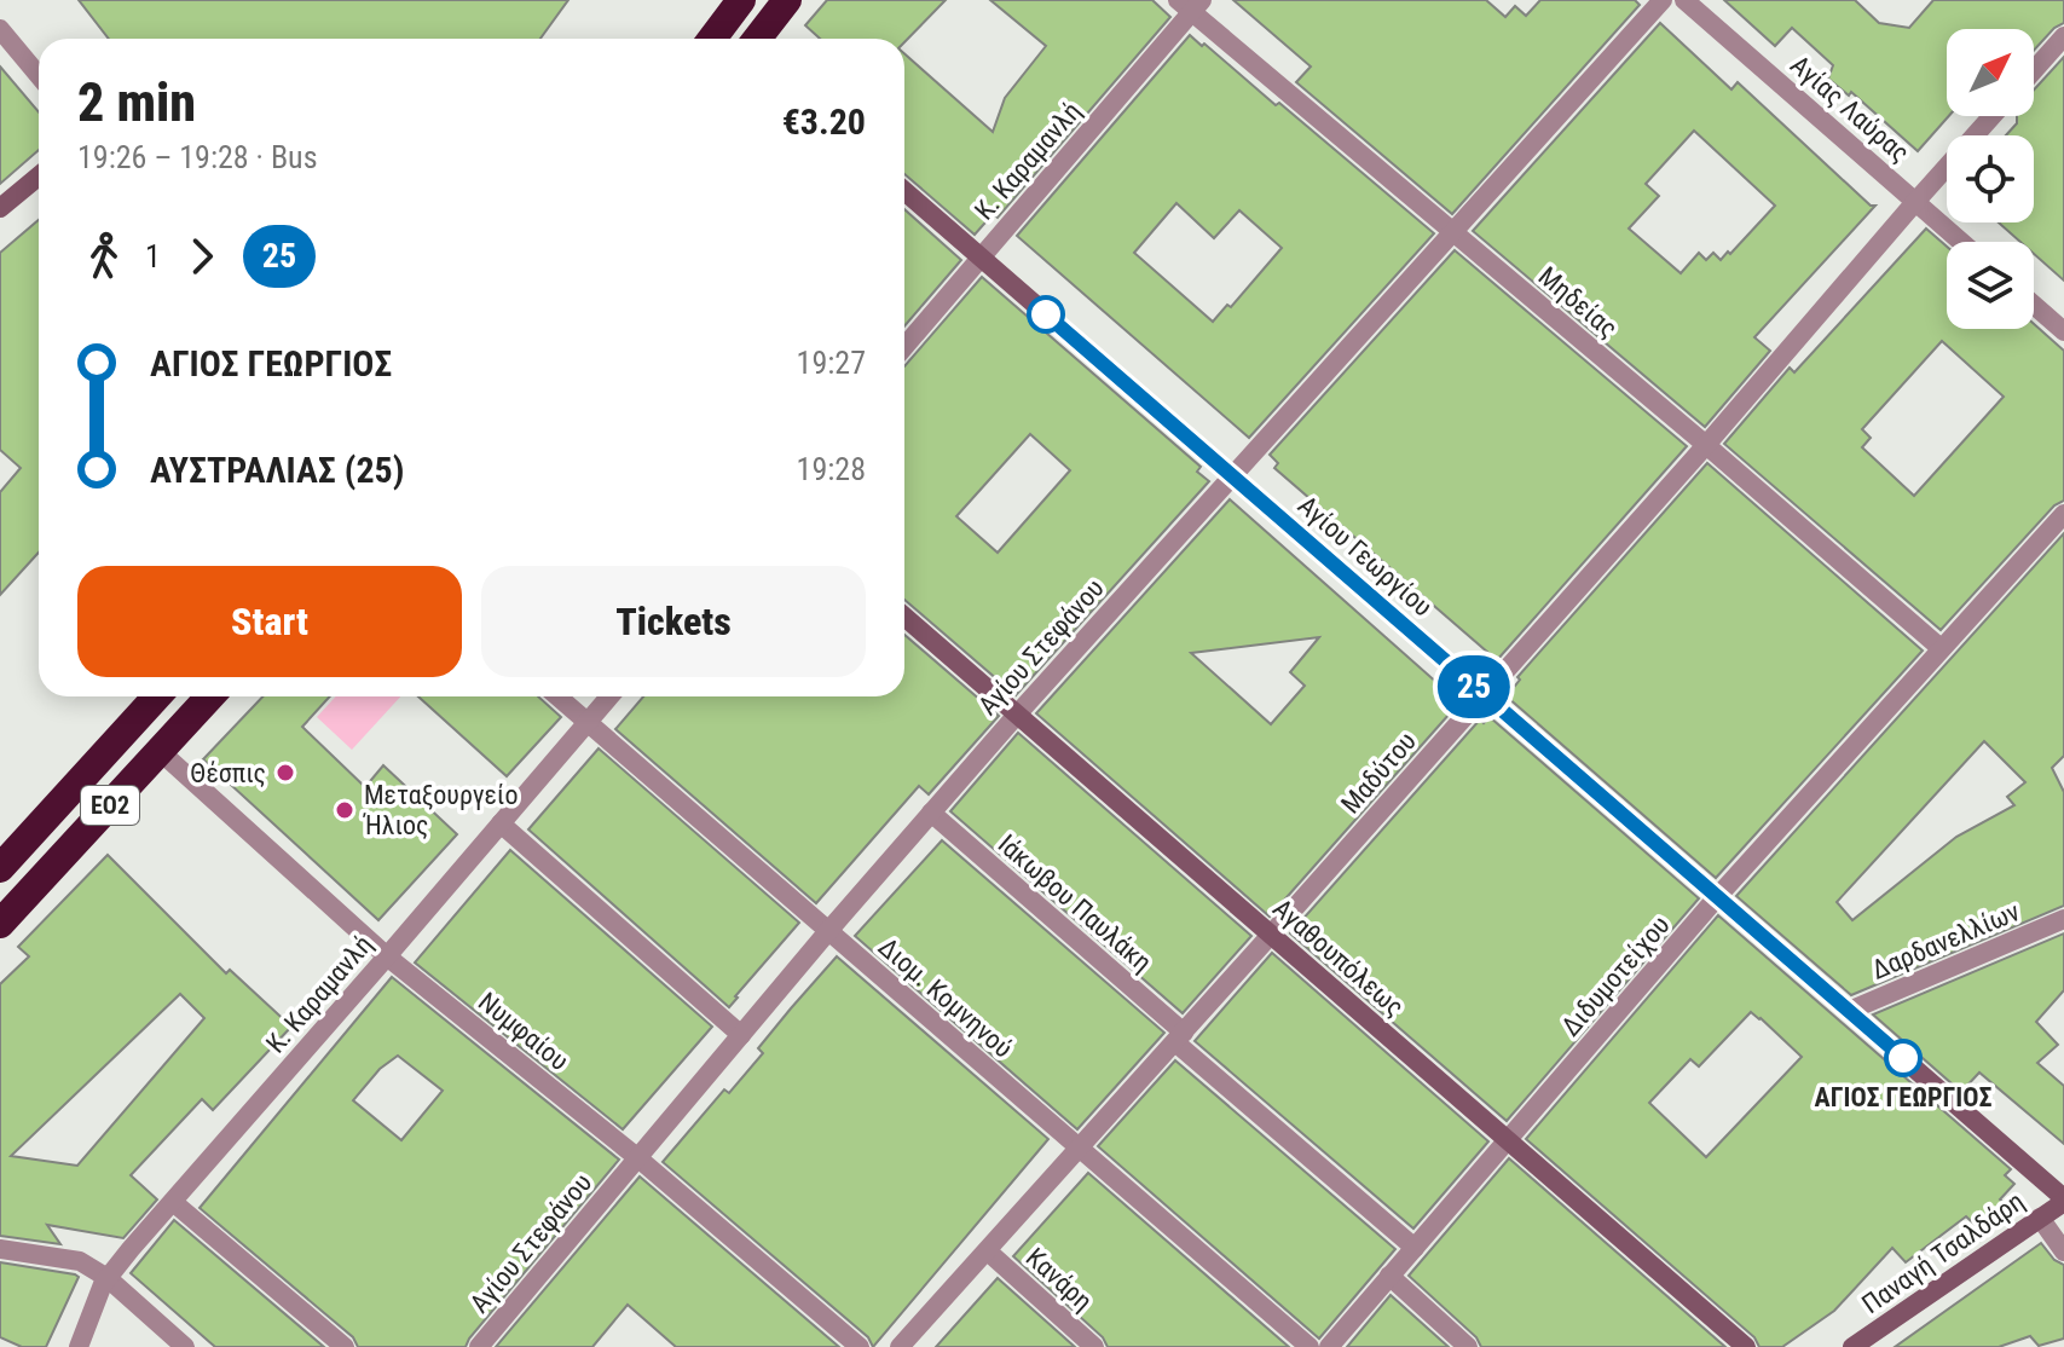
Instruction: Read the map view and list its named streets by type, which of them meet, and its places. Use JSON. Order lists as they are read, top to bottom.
{
  "streets": {
    "highway": ["ΕΟ2"],
    "street": [
      "Αγίας Λαύρας",
      "Κ. Καραμανλή",
      "Μηδείας",
      "Αγίου Γεωργίου",
      "Αγίου Στεφάνου",
      "Μαδύτου",
      "Ιάκωβου Παυλάκη",
      "Δαρδανελλίων",
      "Αγαθουπόλεως",
      "Διδυμοτείχου",
      "Διομ. Κομνηνού",
      "Νυμφαίου",
      "Παναγή Τσαλδάρη",
      "Κανάρη"
    ]
  },
  "crossings": [
    ["Αγίας Λαύρας", "Μαδύτου"],
    ["Κ. Καραμανλή", "Μηδείας"],
    ["Κ. Καραμανλή", "Αγίου Γεωργίου"],
    ["Κ. Καραμανλή", "Διομ. Κομνηνού"],
    ["Κ. Καραμανλή", "Νυμφαίου"],
    ["Μηδείας", "Αγίου Στεφάνου"],
    ["Μηδείας", "Μαδύτου"],
    ["Μηδείας", "Διδυμοτείχου"],
    ["Αγίου Γεωργίου", "Αγίου Στεφάνου"],
    ["Αγίου Γεωργίου", "Μαδύτου"],
    ["Αγίου Γεωργίου", "Δαρδανελλίων"],
    ["Αγίου Γεωργίου", "Διδυμοτείχου"],
    ["Αγίου Γεωργίου", "Παναγή Τσαλδάρη"],
    ["Αγίου Στεφάνου", "Ιάκωβου Παυλάκη"],
    ["Αγίου Στεφάνου", "Αγαθουπόλεως"],
    ["Αγίου Στεφάνου", "Διομ. Κομνηνού"],
    ["Αγίου Στεφάνου", "Νυμφαίου"],
    ["Μαδύτου", "Ιάκωβου Παυλάκη"],
    ["Μαδύτου", "Αγαθουπόλεως"],
    ["Μαδύτου", "Διομ. Κομνηνού"],
    ["Μαδύτου", "Κανάρη"],
    ["ΕΟ2", "Νυμφαίου"],
    ["Ιάκωβου Παυλάκη", "Διδυμοτείχου"],
    ["Αγαθουπόλεως", "Διδυμοτείχου"]
  ],
  "places": ["Θέσπις", "Μεταξουργείο Ήλιος", "ΑΓΙΟΣ ΓΕΩΡΓΙΟΣ"],
  "lines": ["bus line 25"],
  "north": "top right",
  "page": {
    "on_map": "25",
    "heading": ["2 min", "19:26 – 19:28 · Bus", "€3.20"],
    "legs": ["1", "25"],
    "list": [
      {
        "name": "ΑΓΙΟΣ ΓΕΩΡΓΙΟΣ",
        "value": "19:27"
      },
      {
        "name": "ΑΥΣΤΡΑΛΙΑΣ (25)",
        "value": "19:28"
      }
    ],
    "buttons": ["Start", "Tickets"]
  }
}
